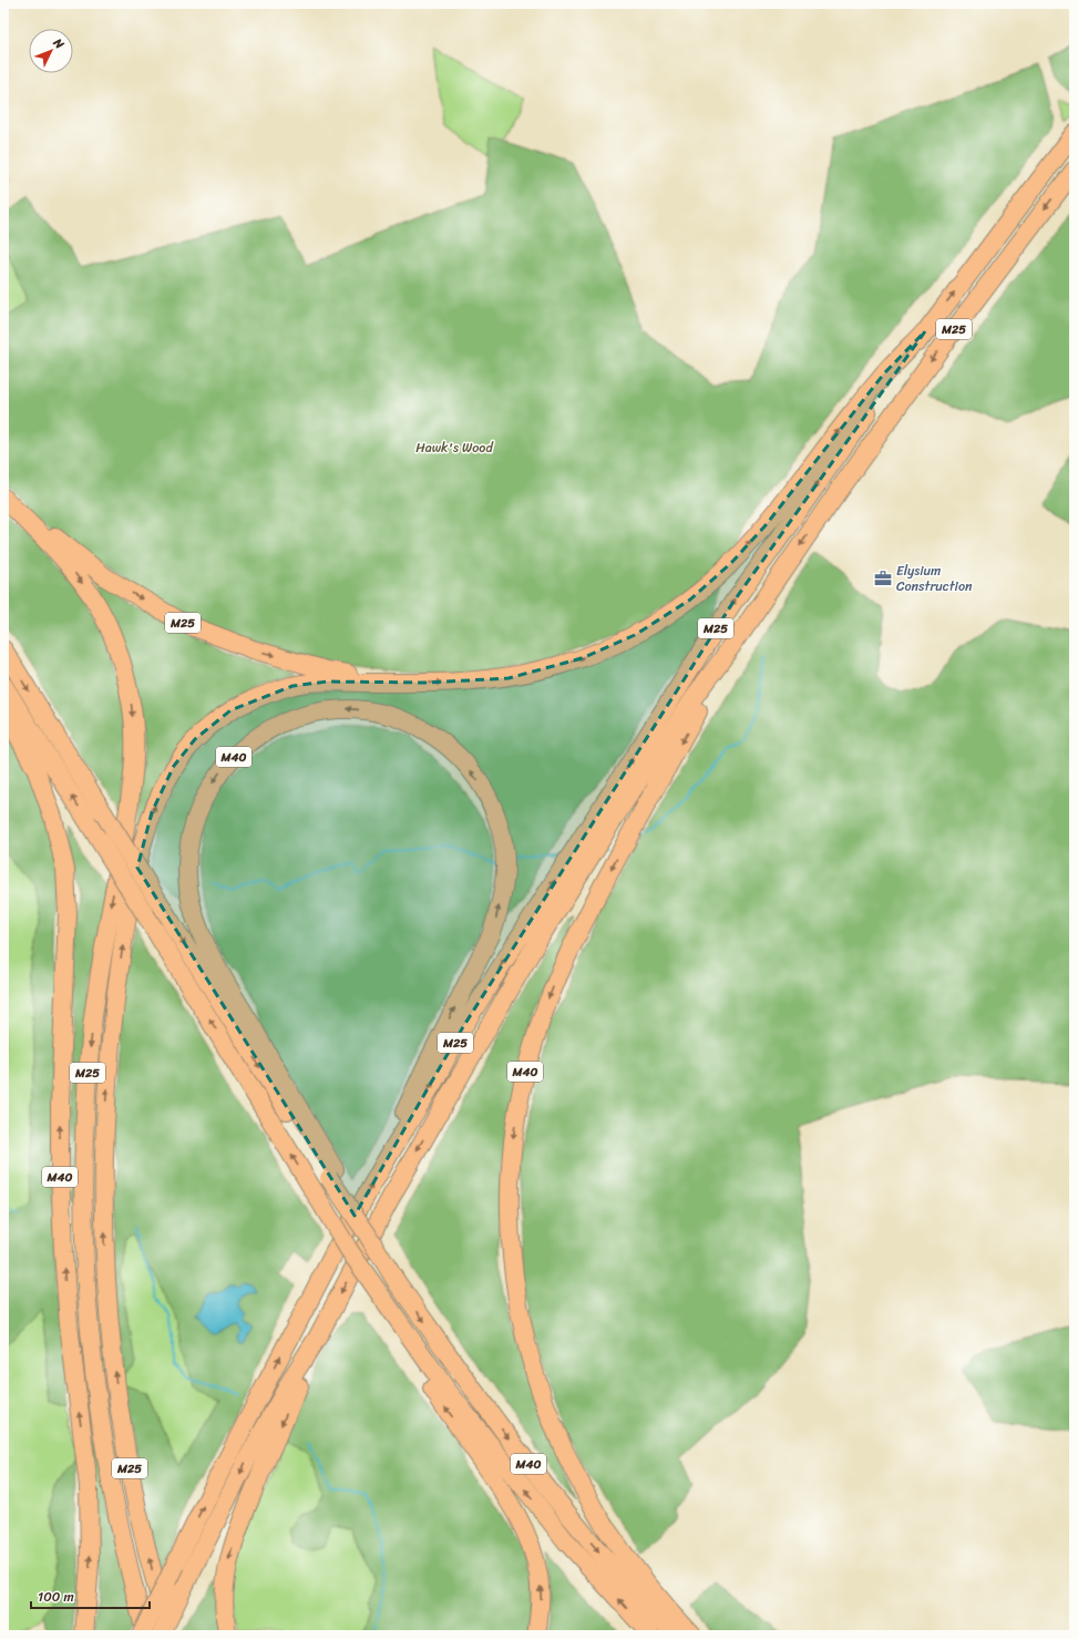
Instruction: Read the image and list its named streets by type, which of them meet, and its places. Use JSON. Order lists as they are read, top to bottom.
{
  "streets": {
    "highway": ["M25", "M40"]
  },
  "crossings": [
    ["M25", "M40"]
  ],
  "parks": ["Hawk's Wood"],
  "places": {
    "office": ["Elysium Construction"]
  },
  "scale_bar": "100 m",
  "north": "top right"
}
